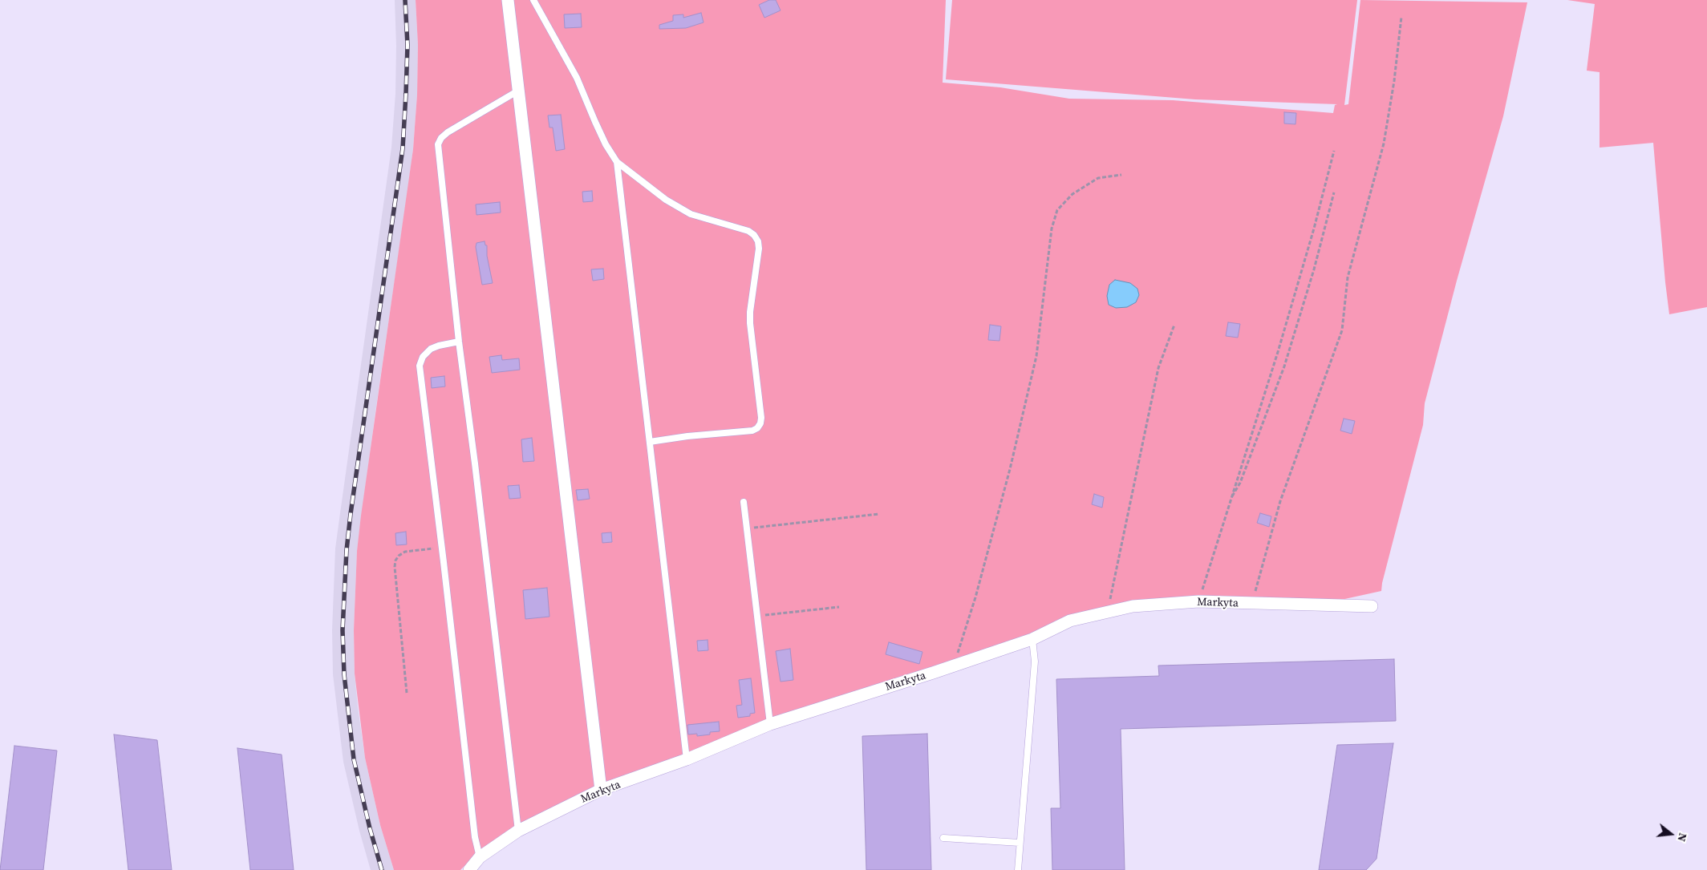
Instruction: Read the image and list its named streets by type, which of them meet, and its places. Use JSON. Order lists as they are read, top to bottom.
{
  "streets": {
    "street": ["Markyta"]
  },
  "north": "right"
}
